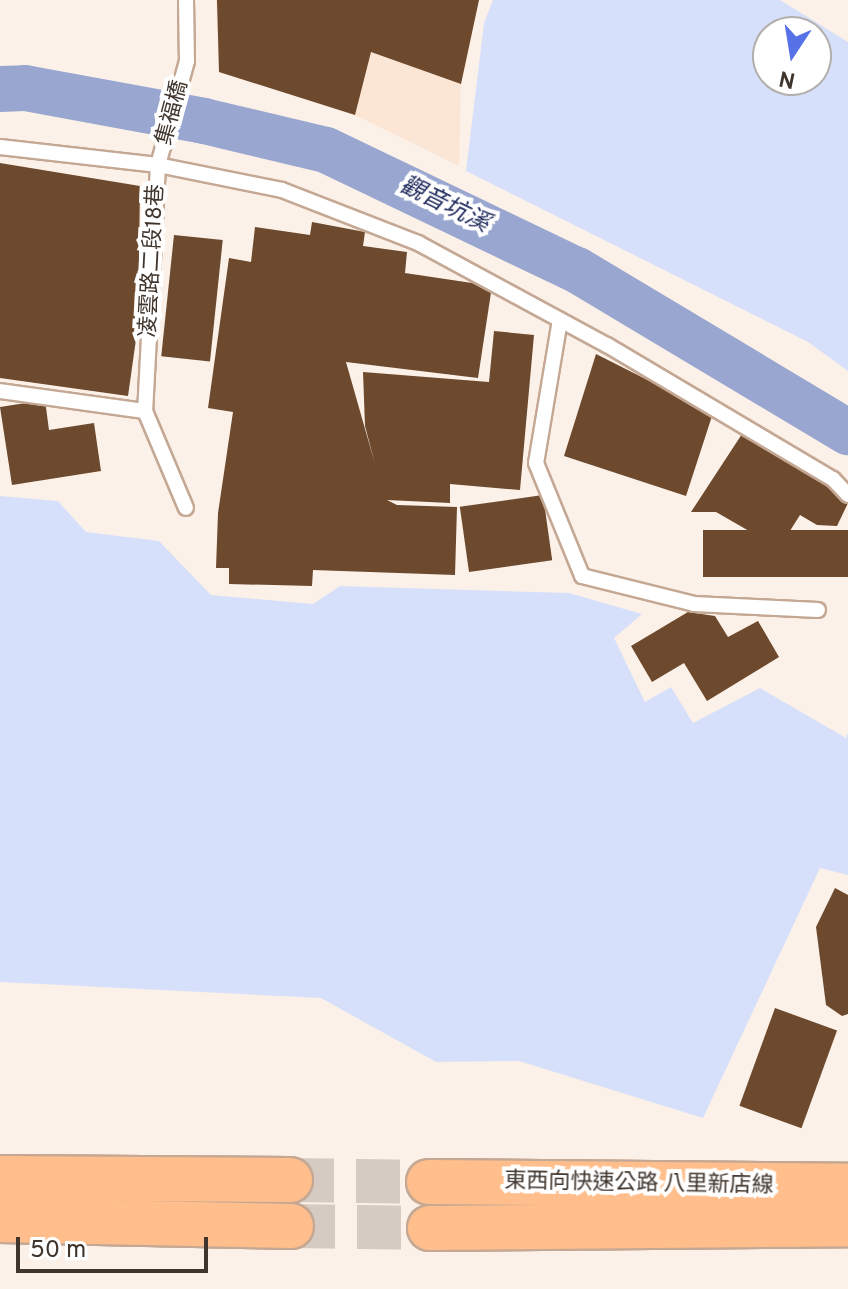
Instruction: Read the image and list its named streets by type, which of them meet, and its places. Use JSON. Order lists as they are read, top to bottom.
{
  "streets": {
    "highway": ["東西向快速公路 八里新店線"],
    "lane": ["集福橋", "凌雲路二段18巷"]
  },
  "crossings": [
    ["集福橋", "凌雲路二段18巷"]
  ],
  "water": ["觀音坑溪"],
  "scale_bar": "50 m",
  "north": "bottom"
}
